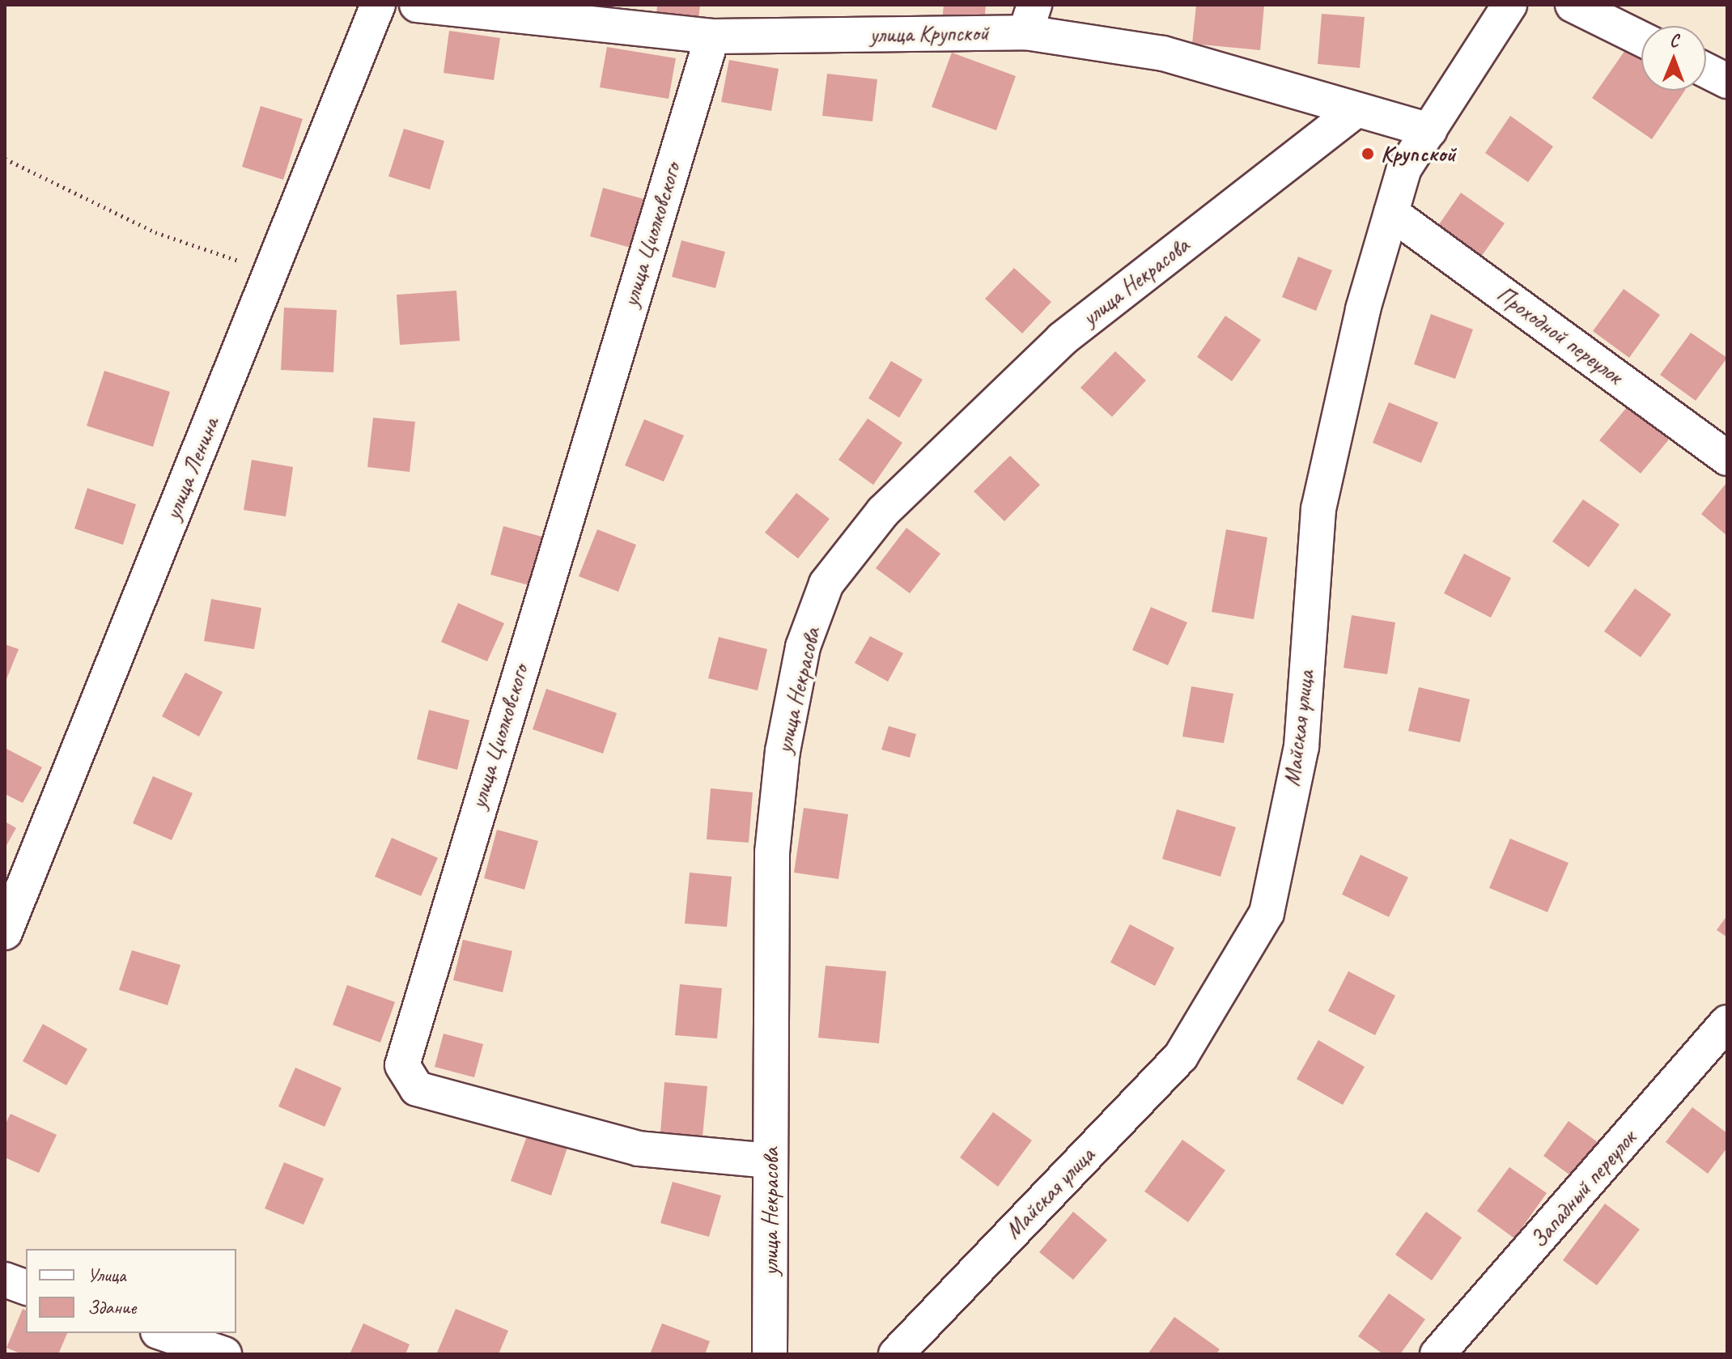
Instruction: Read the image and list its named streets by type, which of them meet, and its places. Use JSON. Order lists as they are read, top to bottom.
{
  "streets": {
    "street": [
      "улица Крупской",
      "улица Циолковского",
      "улица Некрасова",
      "Проходной переулок",
      "улица Ленина",
      "Майская улица",
      "Западный переулок"
    ]
  },
  "crossings": [
    ["улица Крупской", "улица Циолковского"],
    ["улица Крупской", "улица Некрасова"],
    ["улица Крупской", "Майская улица"],
    ["улица Циолковского", "улица Некрасова"],
    ["Проходной переулок", "Майская улица"]
  ],
  "places": ["Крупской"],
  "legend": ["Улица", "Здание"],
  "north": "top"
}
